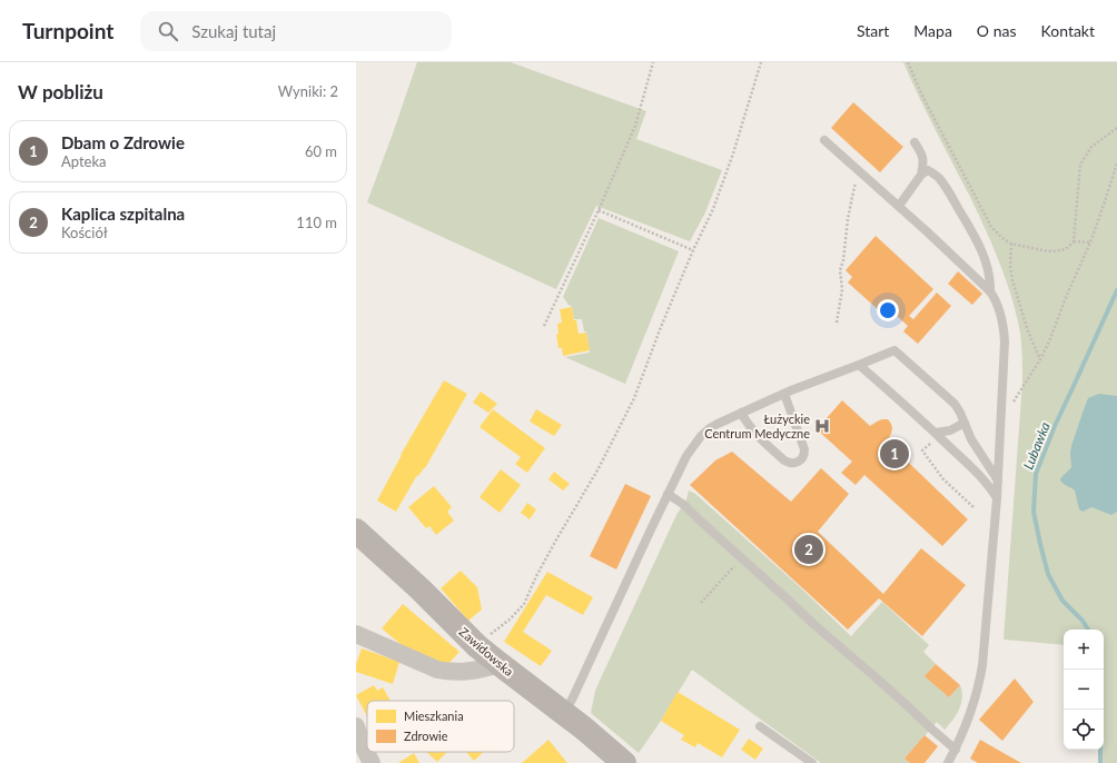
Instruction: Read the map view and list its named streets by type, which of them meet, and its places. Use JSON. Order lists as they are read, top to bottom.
{
  "streets": {
    "main road": ["Zawidowska"]
  },
  "water": ["Lubawka"],
  "places": {
    "hospital": ["Łużyckie Centrum Medyczne"]
  },
  "legend": ["Mieszkania", "Zdrowie"],
  "page": {
    "header": "Turnpoint",
    "search": "Szukaj tutaj",
    "nav": [
      "Start",
      "Mapa",
      "O nas",
      "Kontakt"
    ],
    "heading": ["W pobliżu", "Wyniki: 2"],
    "list": [
      {
        "mark": "1",
        "name": "Dbam o Zdrowie",
        "note": "Apteka",
        "value": "60 m"
      },
      {
        "mark": "2",
        "name": "Kaplica szpitalna",
        "note": "Kościół",
        "value": "110 m"
      }
    ],
    "pins": ["1", "2"],
    "map_buttons": ["+", "−"]
  }
}
